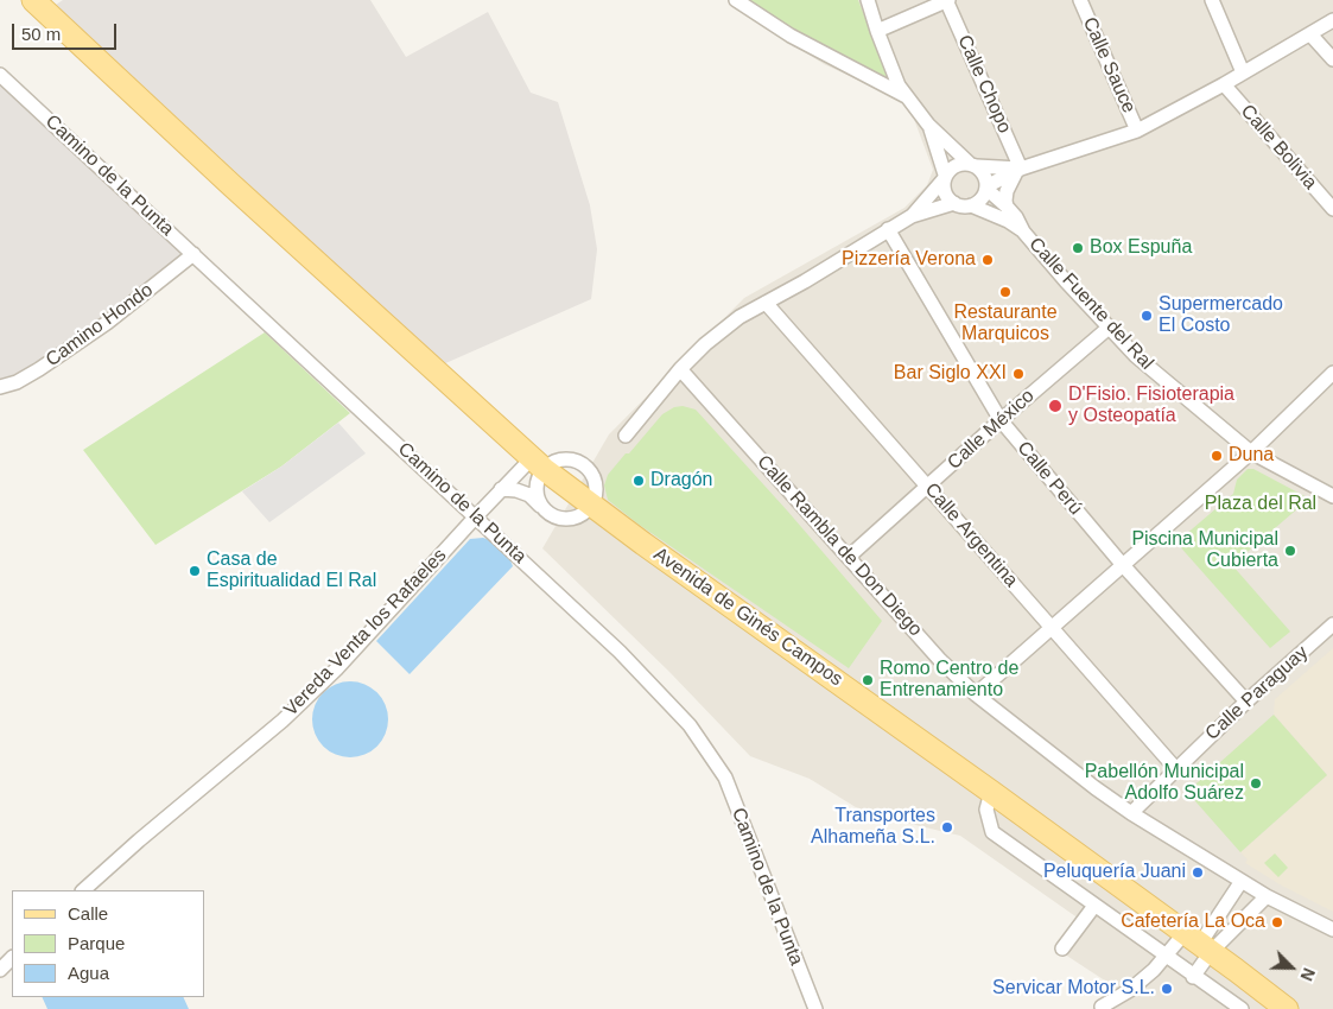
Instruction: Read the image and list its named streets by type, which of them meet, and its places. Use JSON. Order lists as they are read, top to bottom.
{
  "streets": {
    "main road": ["Avenida de Ginés Campos"],
    "street": [
      "Calle Sauce",
      "Calle Chopo",
      "Calle Bolivia",
      "Camino de la Punta",
      "Calle Fuente del Ral",
      "Camino Hondo",
      "Calle México",
      "Calle Perú",
      "Calle Argentina",
      "Calle Rambla de Don Diego",
      "Vereda Venta los Rafaeles",
      "Calle Paraguay"
    ]
  },
  "crossings": [
    ["Camino de la Punta", "Camino Hondo"],
    ["Camino de la Punta", "Vereda Venta los Rafaeles"],
    ["Calle Fuente del Ral", "Calle México"],
    ["Calle México", "Calle Perú"],
    ["Calle México", "Calle Argentina"],
    ["Calle México", "Calle Rambla de Don Diego"],
    ["Calle Perú", "Calle Paraguay"],
    ["Calle Argentina", "Calle Paraguay"],
    ["Calle Rambla de Don Diego", "Calle Paraguay"],
    ["Avenida de Ginés Campos", "Vereda Venta los Rafaeles"]
  ],
  "parks": ["Plaza del Ral"],
  "places": [
    "Box Espuña",
    "Pizzería Verona",
    "Restaurante Marquicos",
    "Supermercado El Costo",
    "Bar Siglo XXI",
    "D'Fisio. Fisioterapia y Osteopatía",
    "Duna",
    "Dragón",
    "Piscina Municipal Cubierta",
    "Casa de Espiritualidad El Ral",
    "Romo Centro de Entrenamiento",
    "Pabellón Municipal Adolfo Suárez",
    "Transportes Alhameña S.L.",
    "Peluquería Juani",
    "Cafetería La Oca",
    "Servicar Motor S.L."
  ],
  "legend": ["Calle", "Parque", "Agua"],
  "scale_bar": "50 m",
  "north": "bottom right"
}
